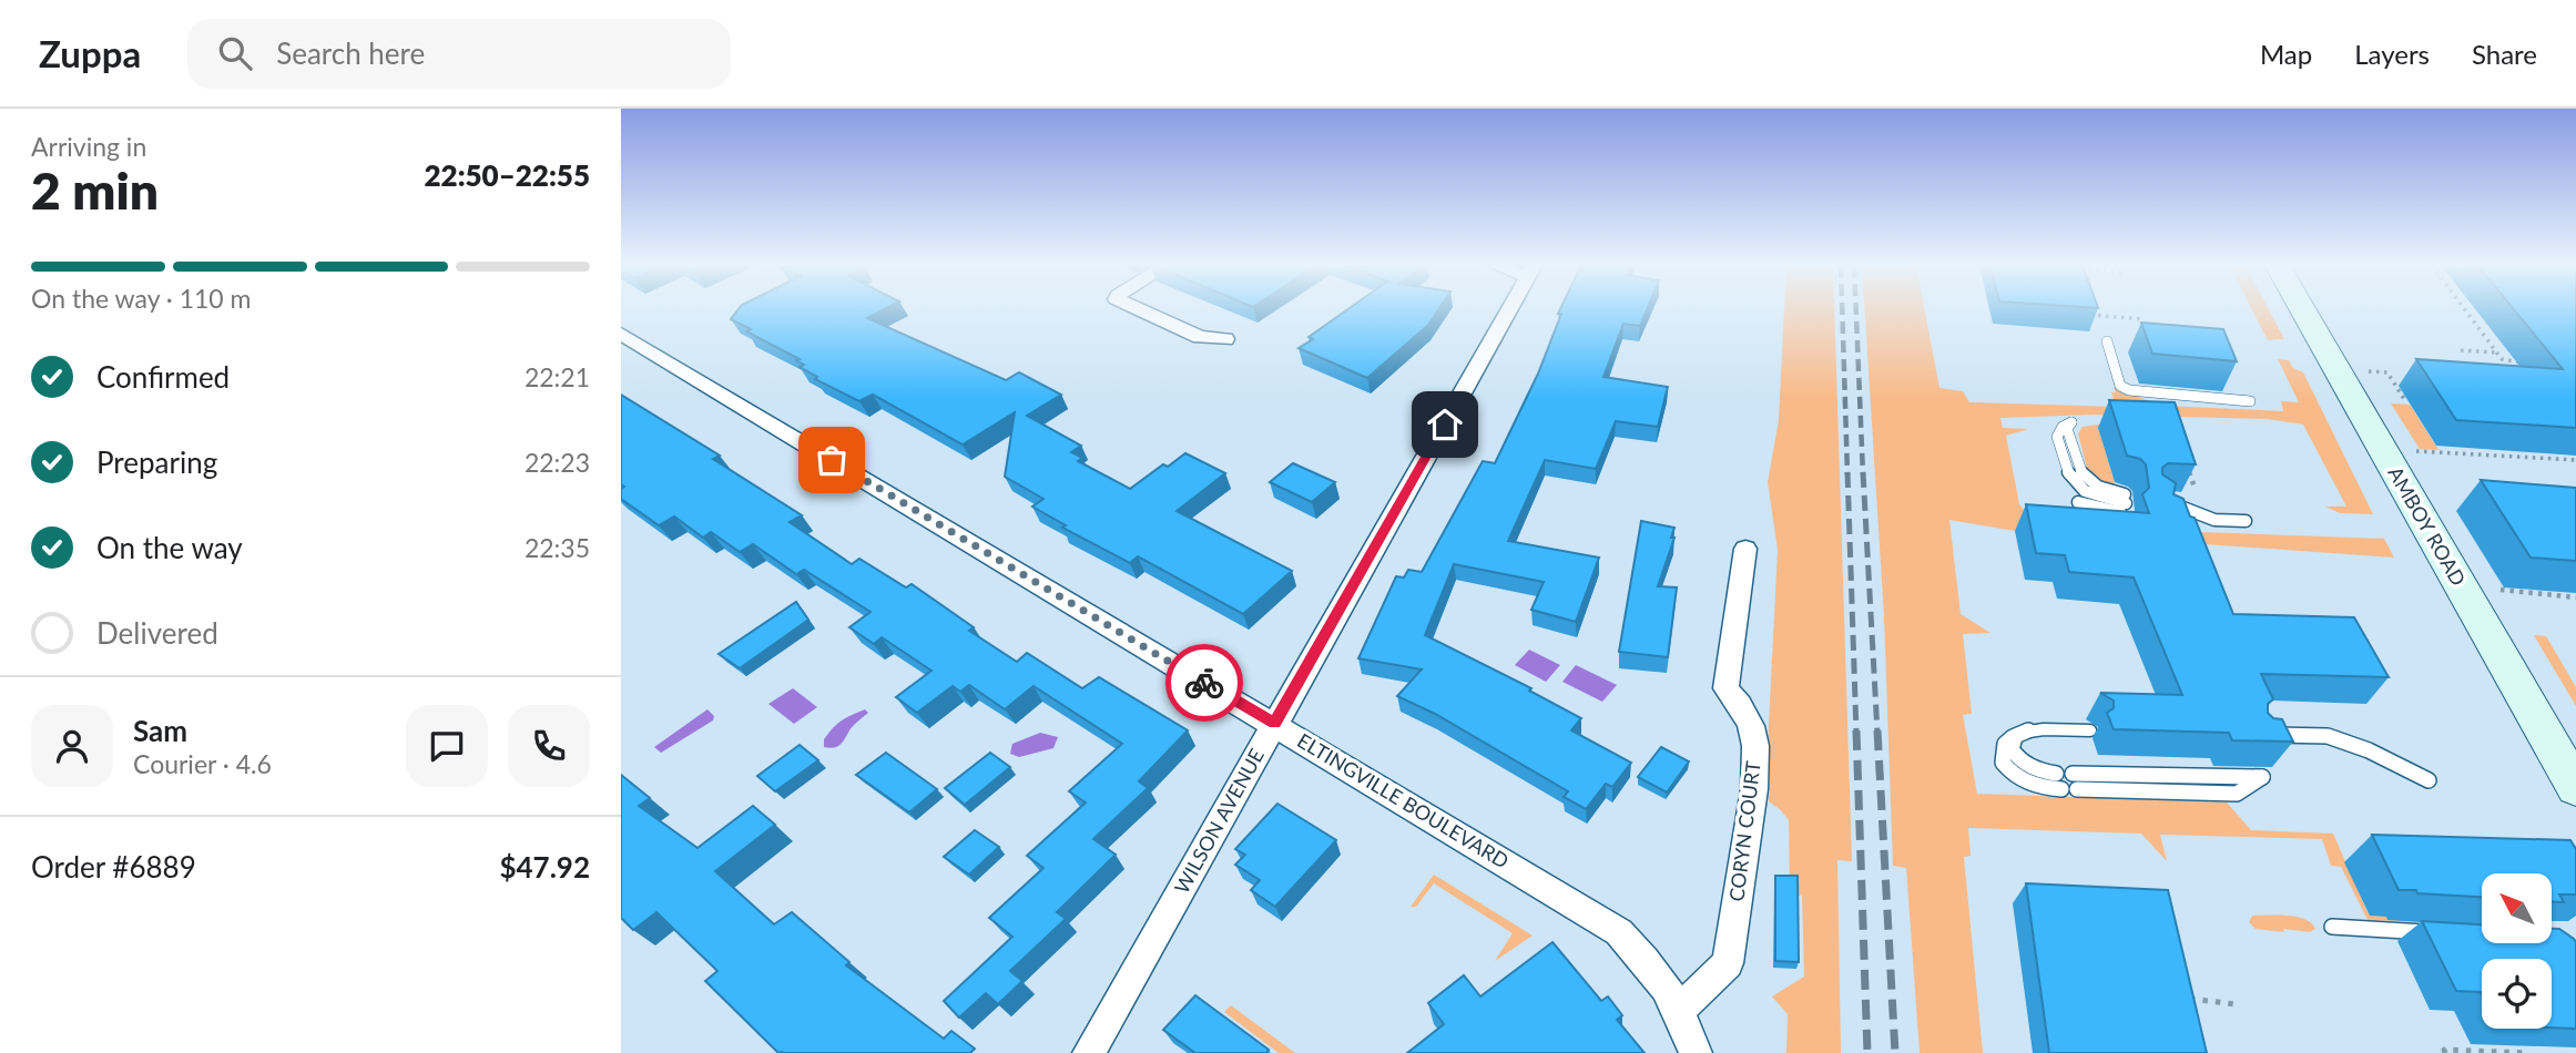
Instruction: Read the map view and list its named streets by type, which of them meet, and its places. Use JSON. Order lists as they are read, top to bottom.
{
  "streets": {
    "main road": ["AMBOY ROAD"],
    "street": ["ELTINGVILLE BOULEVARD", "WILSON AVENUE", "CORYN COURT"]
  },
  "crossings": [
    ["ELTINGVILLE BOULEVARD", "WILSON AVENUE"],
    ["ELTINGVILLE BOULEVARD", "CORYN COURT"]
  ],
  "north": "top left",
  "page": {
    "header": "Zuppa",
    "search": "Search here",
    "nav": ["Map", "Layers", "Share"],
    "heading": ["2 min", "Arriving in", "22:50–22:55"],
    "panel": [
      "Sam",
      "Courier · 4.6",
      "Order #6889",
      "$47.92"
    ],
    "bar": "On the way · 110 m",
    "list": [
      ["Confirmed", "22:21"],
      ["Preparing", "22:23"],
      ["On the way", "22:35"],
      "Delivered"
    ]
  }
}
